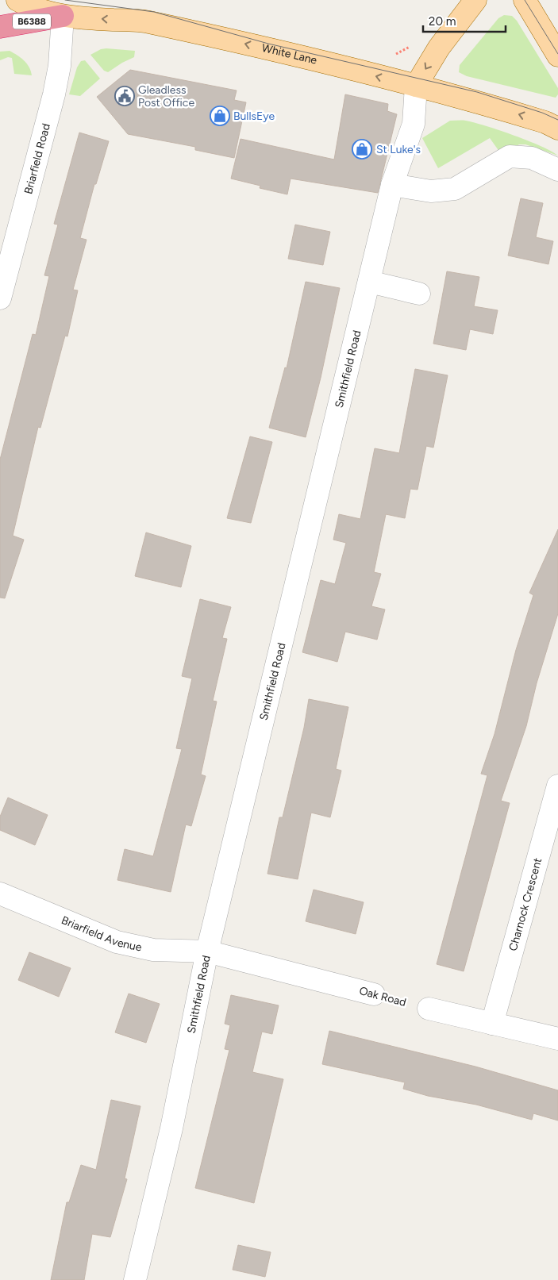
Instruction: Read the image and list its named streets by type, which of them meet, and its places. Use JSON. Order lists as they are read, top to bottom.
{
  "streets": {
    "highway": ["B6388"],
    "main road": ["White Lane"],
    "street": [
      "Briarfield Road",
      "Smithfield Road",
      "Charnock Crescent",
      "Briarfield Avenue",
      "Oak Road"
    ]
  },
  "crossings": [
    ["B6388", "White Lane"],
    ["B6388", "Briarfield Road"],
    ["White Lane", "Briarfield Road"],
    ["White Lane", "Smithfield Road"],
    ["Smithfield Road", "Briarfield Avenue"],
    ["Smithfield Road", "Oak Road"],
    ["Briarfield Avenue", "Oak Road"]
  ],
  "one_way": ["White Lane"],
  "places": {
    "public building": ["Gleadless Post Office"],
    "shop": ["BullsEye", "St Luke's"]
  },
  "scale_bar": "20 m"
}
